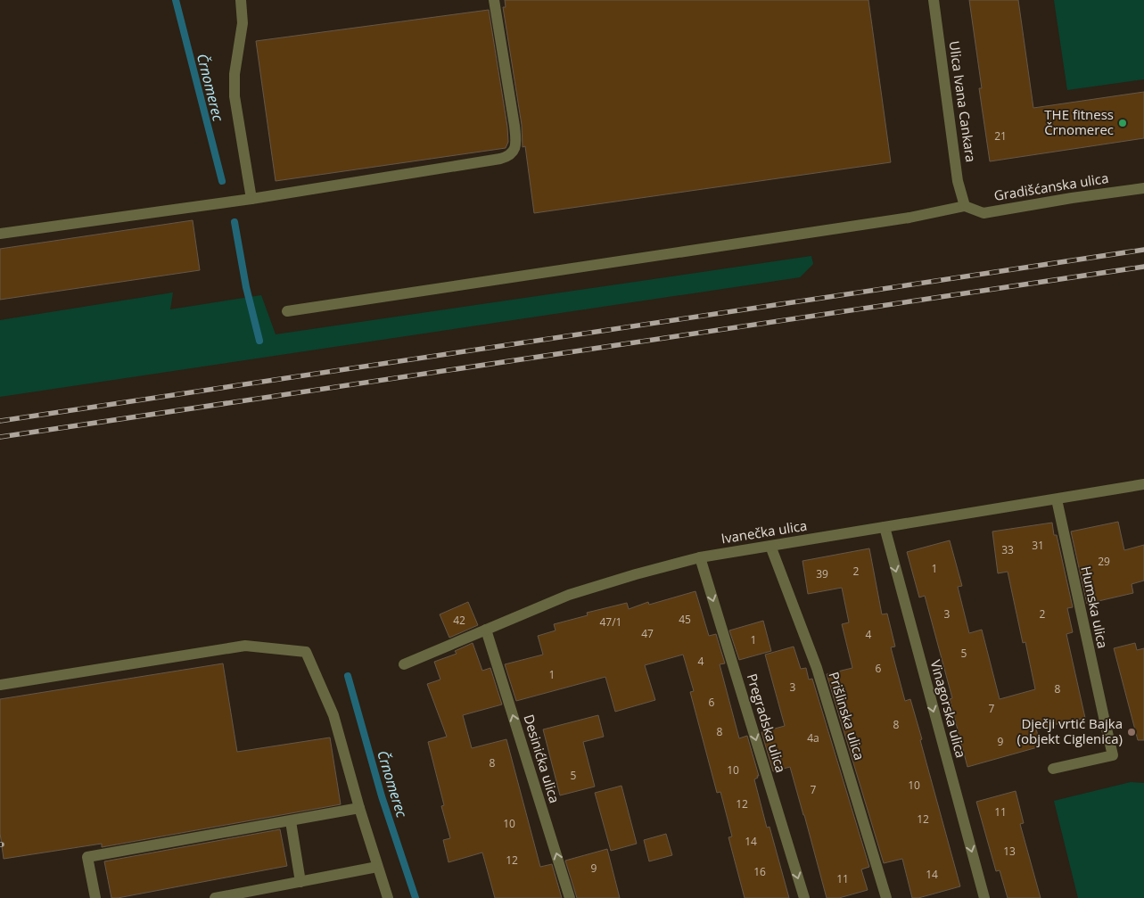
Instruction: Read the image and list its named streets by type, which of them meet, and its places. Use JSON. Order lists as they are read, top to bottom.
{
  "streets": {
    "street": [
      "Ulica Ivana Cankara",
      "Gradišćanska ulica",
      "Ivanečka ulica",
      "Humska ulica",
      "Vinagorska ulica",
      "Prišlinska ulica",
      "Pregradska ulica",
      "Desinićka ulica"
    ]
  },
  "crossings": [
    ["Ulica Ivana Cankara", "Gradišćanska ulica"],
    ["Ivanečka ulica", "Humska ulica"],
    ["Ivanečka ulica", "Vinagorska ulica"],
    ["Ivanečka ulica", "Prišlinska ulica"],
    ["Ivanečka ulica", "Pregradska ulica"],
    ["Ivanečka ulica", "Desinićka ulica"]
  ],
  "one_way": ["Vinagorska ulica", "Pregradska ulica", "Desinićka ulica"],
  "water": ["Črnomerec"],
  "places": ["THE fitness Črnomerec", "Dječji vrtić Bajka (objekt Ciglenica)"],
  "house_numbers": [
    "21",
    "31",
    "33",
    "29",
    "1",
    "2",
    "39",
    "3",
    "2",
    "45",
    "42",
    "47/1",
    "47",
    "4",
    "1",
    "5",
    "4",
    "6",
    "1",
    "3",
    "8",
    "6",
    "7",
    "8",
    "8",
    "4a",
    "9",
    "8",
    "10",
    "5",
    "10",
    "7",
    "12",
    "11",
    "12",
    "10",
    "14",
    "13",
    "12",
    "9",
    "16",
    "14",
    "11"
  ]
}
